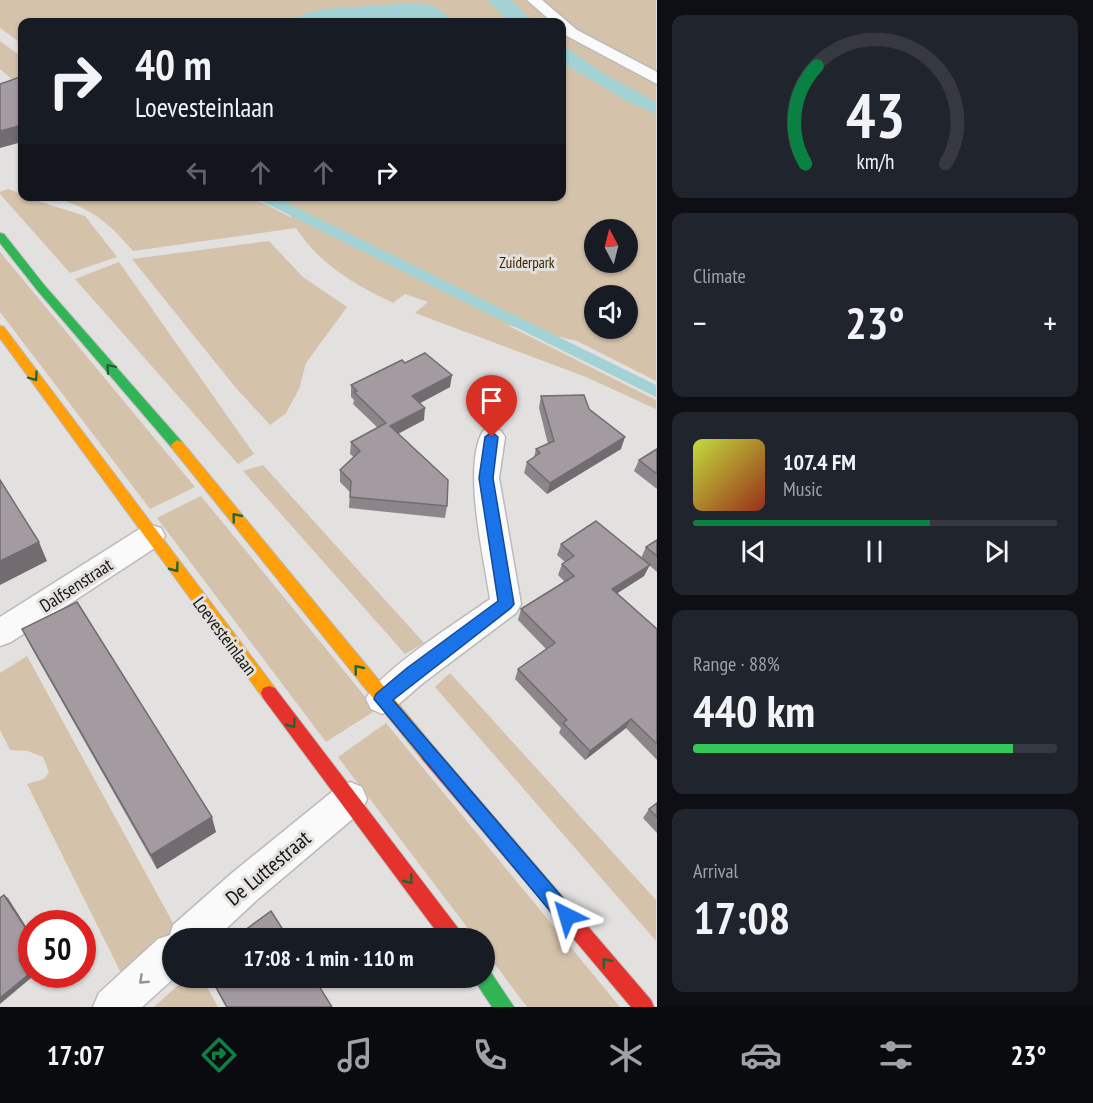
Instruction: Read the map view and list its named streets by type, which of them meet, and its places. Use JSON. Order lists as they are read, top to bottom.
{
  "streets": {
    "main road": ["Loevesteinlaan"],
    "street": ["Dalfsenstraat", "De Luttestraat"]
  },
  "crossings": [
    ["Dalfsenstraat", "Loevesteinlaan"],
    ["Loevesteinlaan", "De Luttestraat"]
  ],
  "parks": ["Zuiderpark"],
  "north": "top",
  "page": {
    "turn": ["40 m", "Loevesteinlaan"],
    "tile": [
      "Climate",
      ["Range · 88%", "440 km"],
      ["Arrival", "17:08"]
    ],
    "heat": ["−", "23°", "+"],
    "song": ["107.4 FM", "Music"],
    "limit": "50",
    "trip": "17:08 · 1 min · 110 m",
    "tabs": ["17:07", "23°"],
    "gauge": ["43", "km/h"]
  }
}
